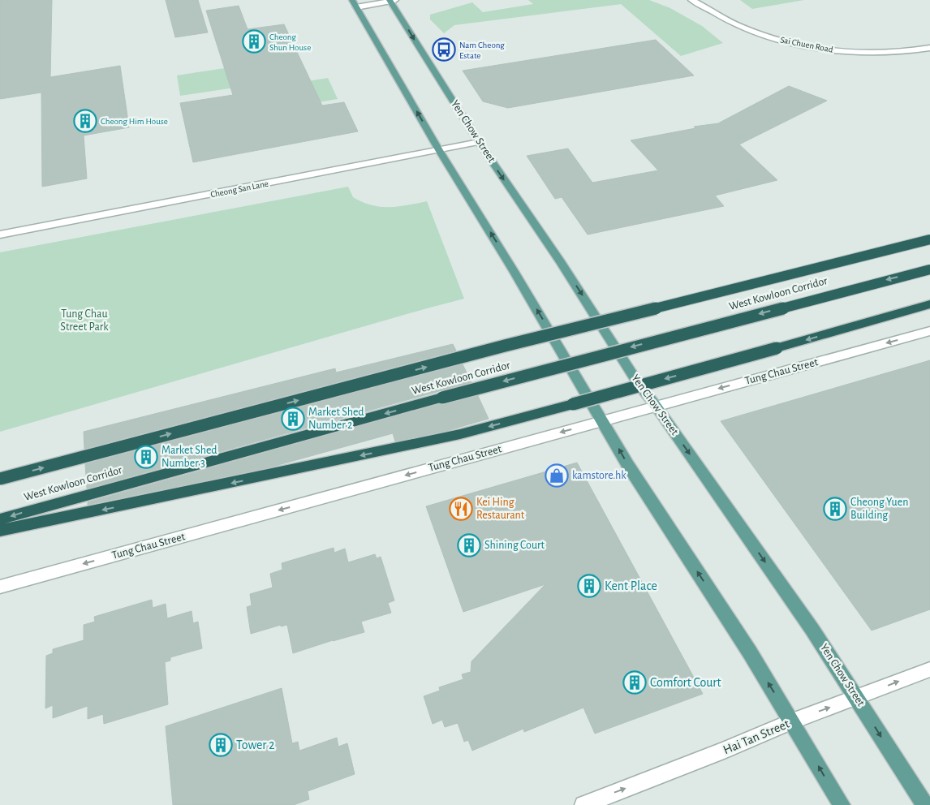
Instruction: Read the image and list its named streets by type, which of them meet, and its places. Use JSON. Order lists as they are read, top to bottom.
{
  "streets": {
    "highway": ["West Kowloon Corridor"],
    "main road": ["Yen Chow Street"],
    "street": [
      "Sai Chuen Road",
      "Cheong San Lane",
      "Tung Chau Street",
      "Hai Tan Street"
    ]
  },
  "crossings": [
    ["Yen Chow Street", "Cheong San Lane"],
    ["Yen Chow Street", "Tung Chau Street"],
    ["Yen Chow Street", "Hai Tan Street"]
  ],
  "one_way": ["Tung Chau Street", "Hai Tan Street"],
  "parks": ["Tung Chau Street Park"],
  "places": {
    "building": [
      "Cheong Shun House",
      "Cheong Him House",
      "Market Shed Number 2",
      "Market Shed Number 3",
      "Cheong Yuen Building",
      "Shining Court",
      "Kent Place",
      "Comfort Court",
      "Tower 2"
    ],
    "bus stop": ["Nam Cheong Estate"],
    "shop": ["kamstore.hk"],
    "restaurant": ["Kei Hing Restaurant"]
  }
}
